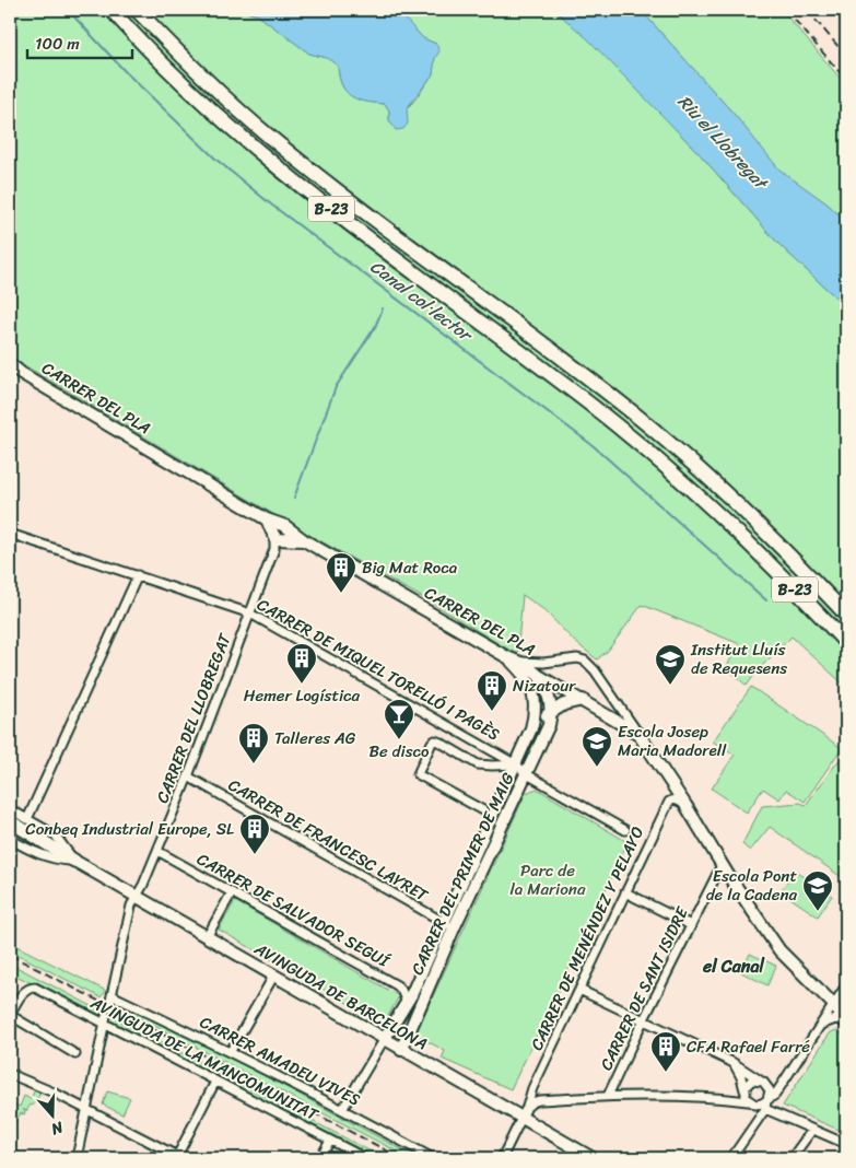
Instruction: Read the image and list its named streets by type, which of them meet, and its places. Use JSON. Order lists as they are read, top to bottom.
{
  "streets": {
    "highway": ["B-23"],
    "main road": ["AVINGUDA DE BARCELONA"],
    "street": [
      "CARRER DEL PLA",
      "CARRER DE MIQUEL TORELLÓ I PAGÈS",
      "CARRER DEL LLOBREGAT",
      "CARRER DE FRANCESC LAYRET",
      "CARRER DEL PRIMER DE MAIG",
      "CARRER DE SALVADOR SEGUÍ",
      "CARRER DE MENÉNDEZ Y PELAYO",
      "CARRER DE SANT ISIDRE",
      "AVINGUDA DE LA MANCOMUNITAT",
      "CARRER AMADEU VIVES"
    ]
  },
  "crossings": [
    ["CARRER DEL PLA", "CARRER DEL LLOBREGAT"],
    ["CARRER DEL PLA", "CARRER DEL PRIMER DE MAIG"],
    ["CARRER DE MIQUEL TORELLÓ I PAGÈS", "CARRER DEL LLOBREGAT"],
    ["CARRER DE MIQUEL TORELLÓ I PAGÈS", "CARRER DEL PRIMER DE MAIG"],
    ["CARRER DEL LLOBREGAT", "CARRER DE FRANCESC LAYRET"],
    ["CARRER DEL LLOBREGAT", "CARRER DE SALVADOR SEGUÍ"],
    ["CARRER DEL LLOBREGAT", "AVINGUDA DE BARCELONA"],
    ["CARRER DEL LLOBREGAT", "CARRER AMADEU VIVES"],
    ["CARRER DE FRANCESC LAYRET", "CARRER DEL PRIMER DE MAIG"],
    ["CARRER DEL PRIMER DE MAIG", "CARRER DE SALVADOR SEGUÍ"],
    ["CARRER DEL PRIMER DE MAIG", "AVINGUDA DE BARCELONA"],
    ["CARRER DE MENÉNDEZ Y PELAYO", "AVINGUDA DE BARCELONA"]
  ],
  "districts": ["el Canal"],
  "water": ["Riu el Llobregat", "Canal col·lector"],
  "parks": ["Parc de la Mariona"],
  "places": {
    "building": [
      "Big Mat Roca",
      "Hemer Logística",
      "Nizatour",
      "Talleres AG",
      "Conbeq Industrial Europe, SL",
      "CFA Rafael Farré"
    ],
    "school or university": ["Institut Lluís de Requesens", "Escola Josep Maria Madorell", "Escola Pont de la Cadena"],
    "bar": ["Be disco"]
  },
  "scale_bar": "100 m",
  "north": "bottom"
}
